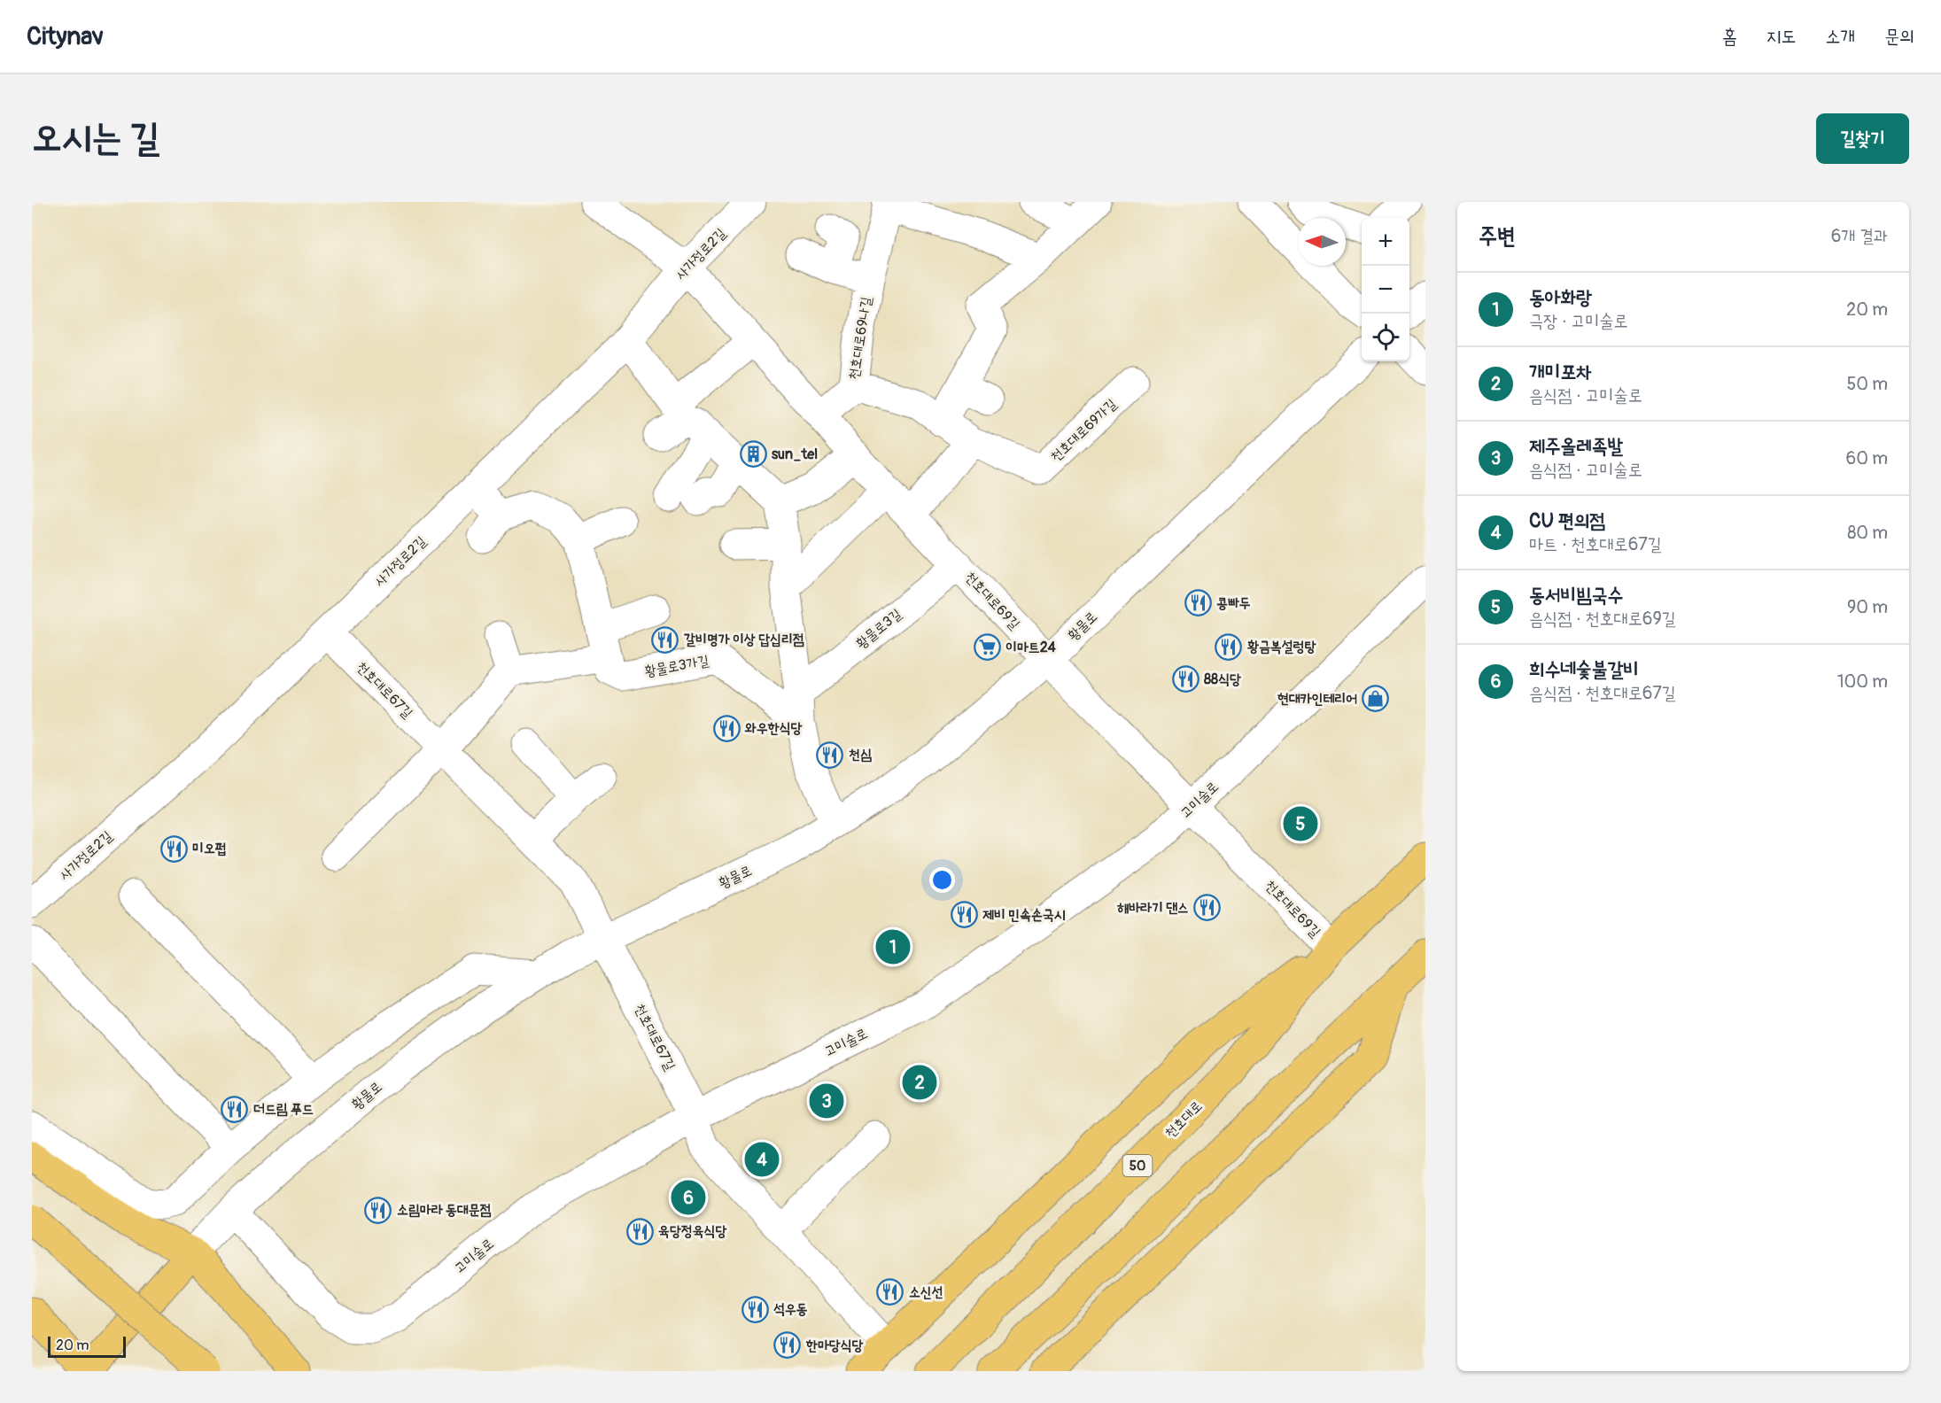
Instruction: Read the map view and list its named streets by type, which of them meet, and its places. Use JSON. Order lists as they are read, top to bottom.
{
  "streets": {
    "main road": ["황물로", "천호대로", "50"],
    "street": [
      "사가정로2길",
      "천호대로69나길",
      "천호대로69가길",
      "천호대로69길",
      "황물로3길",
      "황물로3가길",
      "천호대로67길",
      "고미술로"
    ]
  },
  "crossings": [
    ["사가정로2길", "천호대로69길"],
    ["사가정로2길", "황물로3가길"],
    ["사가정로2길", "천호대로67길"],
    ["천호대로69나길", "천호대로69가길"],
    ["천호대로69나길", "천호대로69길"],
    ["천호대로69길", "황물로"],
    ["천호대로69길", "황물로3길"],
    ["천호대로69길", "고미술로"],
    ["천호대로69길", "천호대로"],
    ["황물로", "천호대로67길"],
    ["황물로", "고미술로"],
    ["천호대로67길", "고미술로"]
  ],
  "places": {
    "building": ["sun_tel"],
    "restaurant": [
      "콩빠두",
      "갈비명가 이상 답십리점",
      "황금복설렁탕",
      "88식당",
      "와우한식당",
      "천심",
      "미오펍",
      "해바라기 댄스",
      "제비 민속손국시",
      "더드림 푸드",
      "소림마라 동대문점",
      "육당정육식당",
      "소신선",
      "석우동",
      "한마당식당"
    ],
    "supermarket": ["이마트24"],
    "shop": ["현대카인테리어"]
  },
  "scale_bar": "20 m",
  "north": "left",
  "page": {
    "header": "Citynav",
    "nav": [
      "홈",
      "지도",
      "소개",
      "문의"
    ],
    "buttons": "길찾기",
    "title": "오시는 길",
    "heading": ["주변", "6개 결과"],
    "map_buttons": ["+", "−"],
    "list": [
      {
        "mark": "1",
        "name": "동아화랑",
        "note": "극장 · 고미술로",
        "value": "20 m"
      },
      {
        "mark": "2",
        "name": "개미포차",
        "note": "음식점 · 고미술로",
        "value": "50 m"
      },
      {
        "mark": "3",
        "name": "제주올레족발",
        "note": "음식점 · 고미술로",
        "value": "60 m"
      },
      {
        "mark": "4",
        "name": "CU 편의점",
        "note": "마트 · 천호대로67길",
        "value": "80 m"
      },
      {
        "mark": "5",
        "name": "동서비빔국수",
        "note": "음식점 · 천호대로69길",
        "value": "90 m"
      },
      {
        "mark": "6",
        "name": "희수네숯불갈비",
        "note": "음식점 · 천호대로67길",
        "value": "100 m"
      }
    ],
    "pins": [
      "5",
      "1",
      "2",
      "3",
      "4",
      "6"
    ],
    "scale": "20 m"
  }
}
